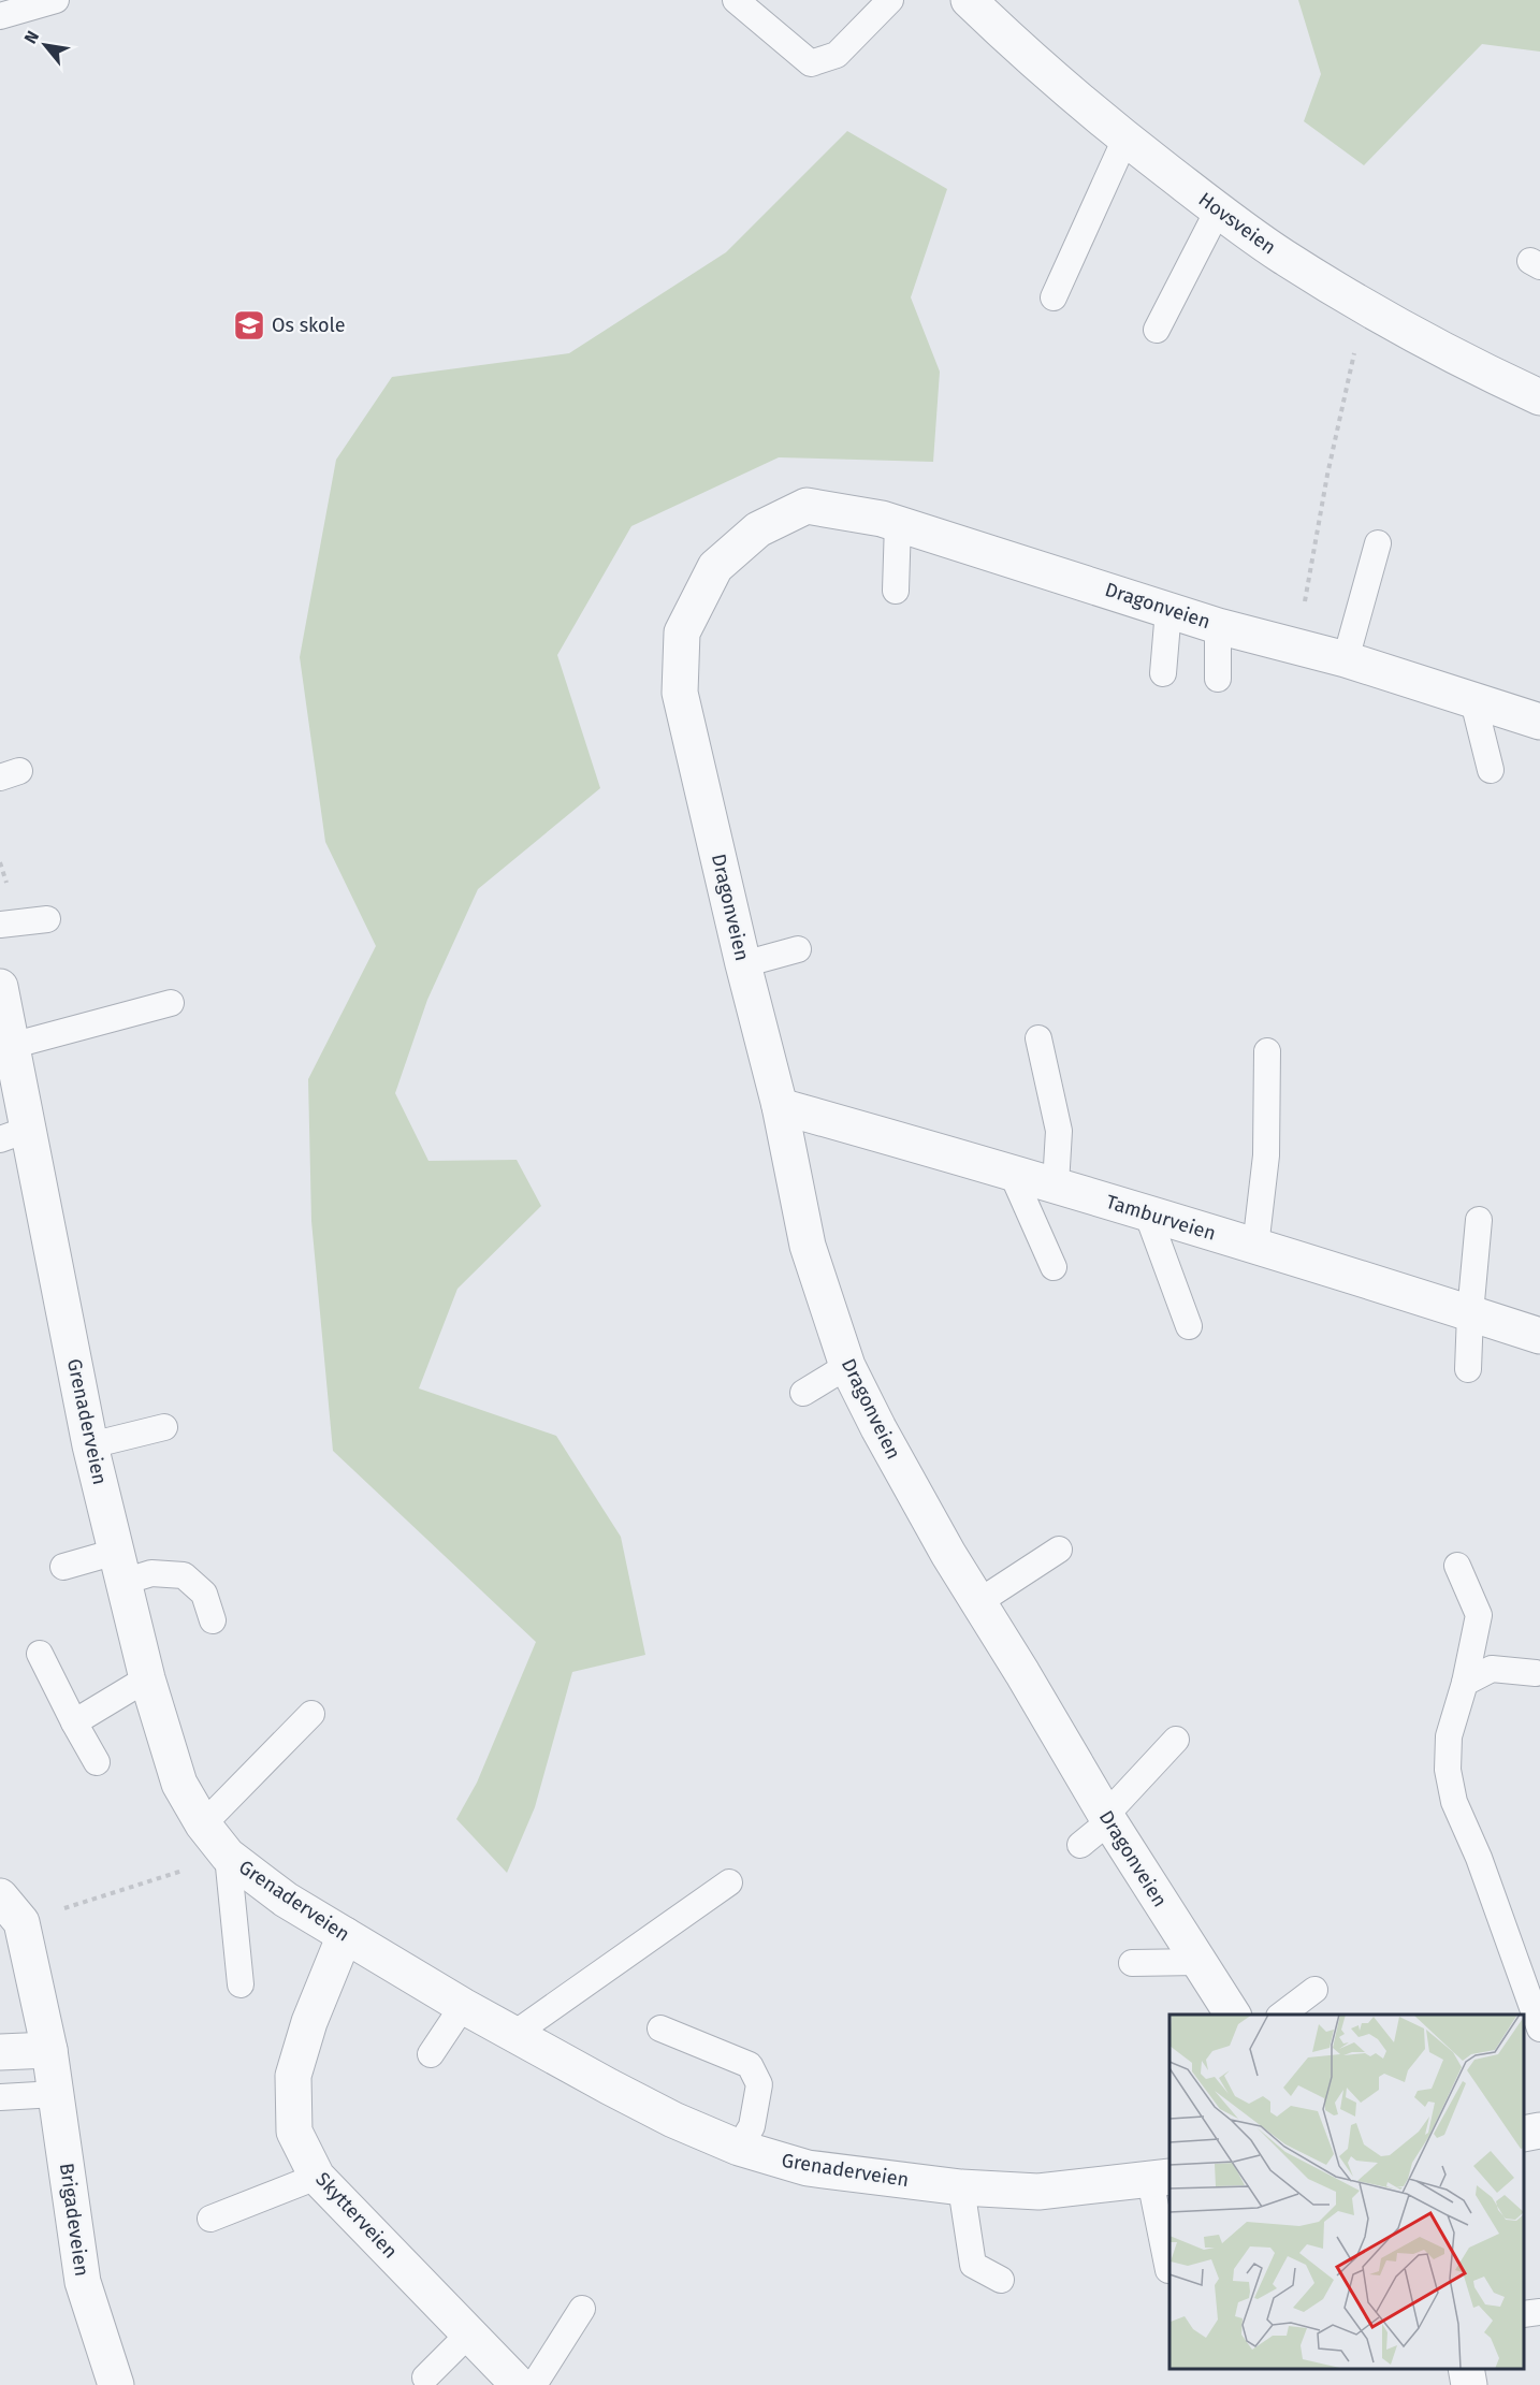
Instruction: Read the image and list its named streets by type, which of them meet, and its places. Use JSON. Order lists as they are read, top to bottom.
{
  "streets": {
    "street": [
      "Hovsveien",
      "Dragonveien",
      "Tamburveien",
      "Grenaderveien",
      "Skytterveien",
      "Brigadeveien"
    ]
  },
  "crossings": [
    ["Dragonveien", "Tamburveien"],
    ["Grenaderveien", "Skytterveien"]
  ],
  "places": {
    "school or university": ["Os skole"]
  },
  "north": "top left"
}
